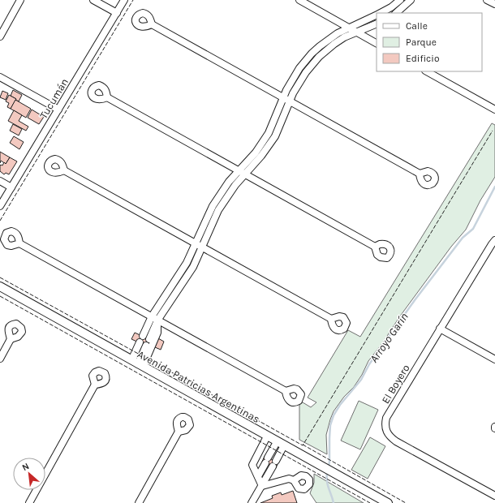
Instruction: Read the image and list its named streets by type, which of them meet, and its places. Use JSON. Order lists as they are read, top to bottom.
{
  "streets": {
    "street": ["Tucumán", "El Boyero", "Avenida Patricias Argentinas"]
  },
  "water": ["Arroyo Garín"],
  "legend": ["Calle", "Parque", "Edificio"],
  "north": "top left"
}
